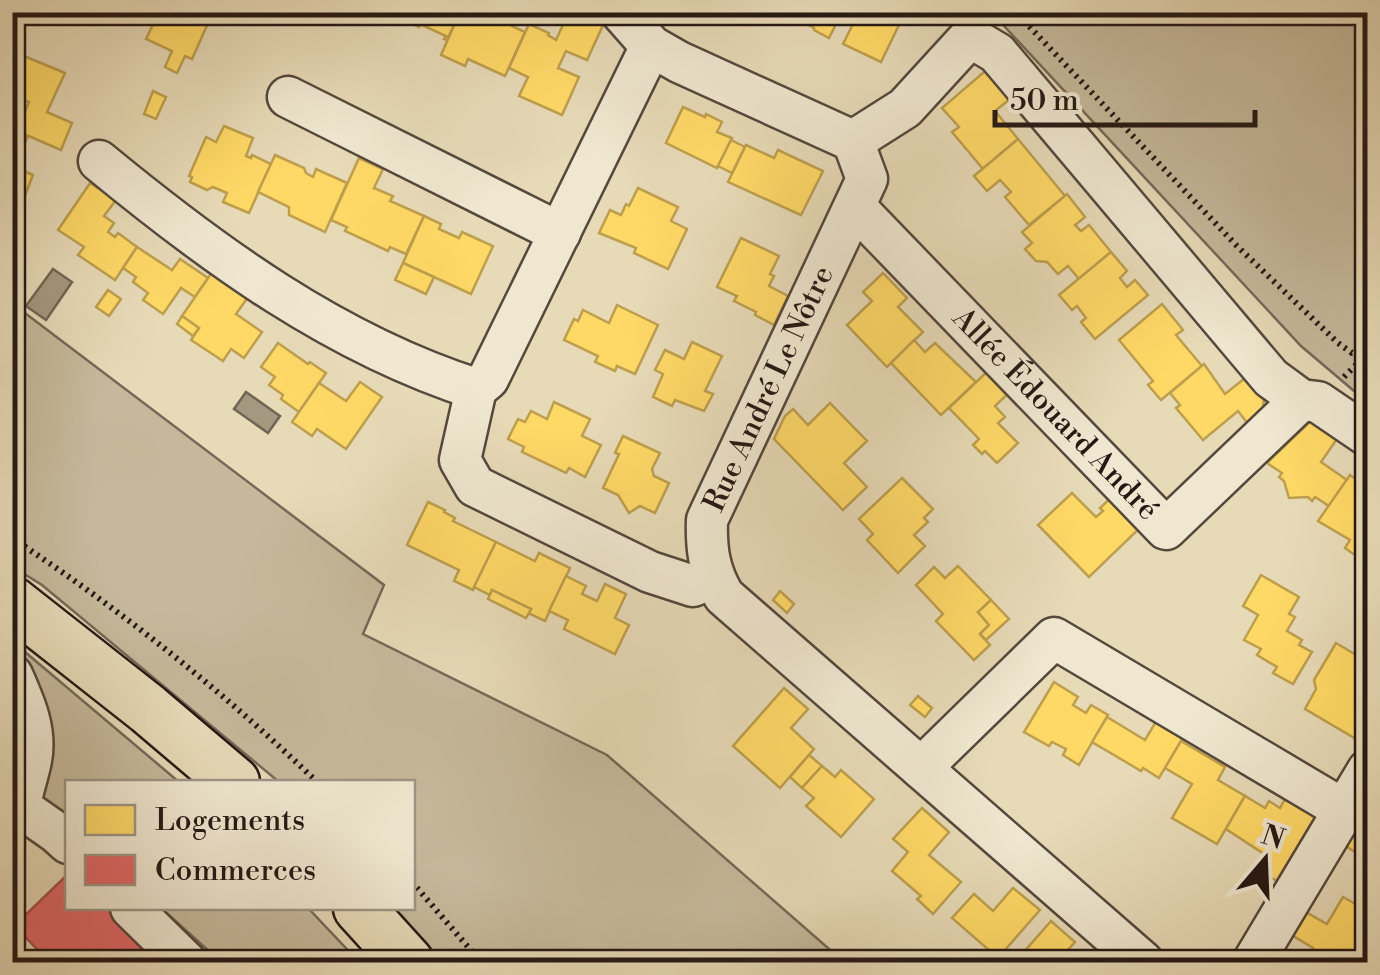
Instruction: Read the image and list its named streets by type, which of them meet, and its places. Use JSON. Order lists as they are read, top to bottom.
{
  "streets": {
    "street": ["Rue André Le Nôtre", "Allée Édouard André"]
  },
  "crossings": [
    ["Rue André Le Nôtre", "Allée Édouard André"]
  ],
  "legend": ["Logements", "Commerces"],
  "scale_bar": "50 m",
  "north": "top"
}
